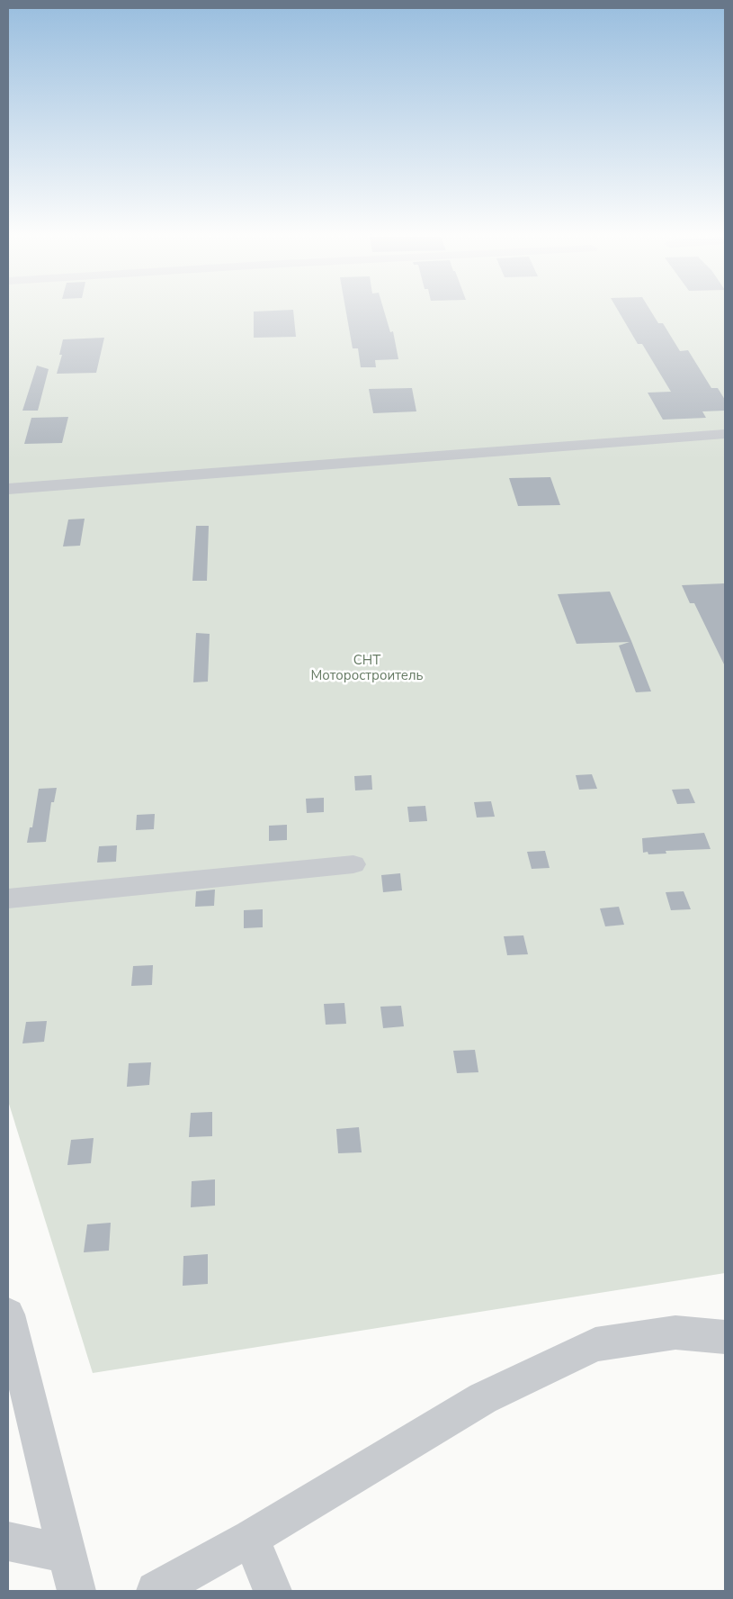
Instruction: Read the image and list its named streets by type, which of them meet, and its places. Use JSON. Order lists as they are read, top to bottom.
{
  "parks": ["СНТ Моторостроитель"]
}
